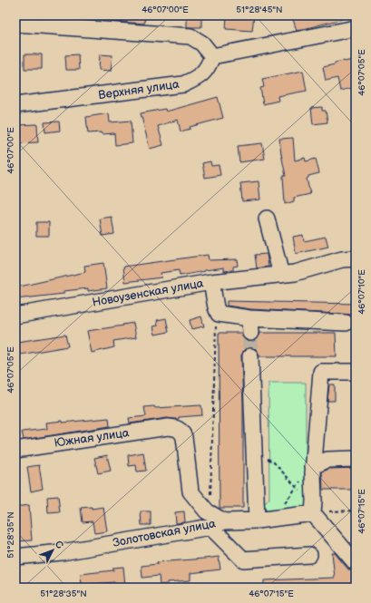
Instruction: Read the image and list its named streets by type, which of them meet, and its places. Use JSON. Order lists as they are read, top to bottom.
{
  "streets": {
    "street": [
      "Верхняя улица",
      "Новоузенская улица",
      "Южная улица",
      "Золотовская улица"
    ]
  },
  "crossings": [
    ["Южная улица", "Золотовская улица"]
  ],
  "north": "top right",
  "coordinates": [
    "46°07'00\"E",
    "51°28'45\"N",
    "46°07'05\"E",
    "46°07'10\"E",
    "46°07'15\"E",
    "51°28'35\"N"
  ]
}
